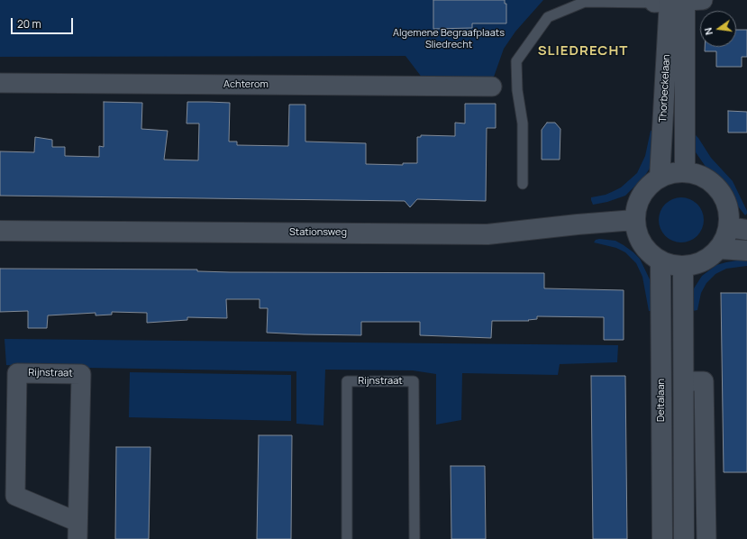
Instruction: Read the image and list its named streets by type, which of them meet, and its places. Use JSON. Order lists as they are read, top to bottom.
{
  "streets": {
    "street": [
      "Achterom",
      "Thorbeckelaan",
      "Stationsweg",
      "Rijnstraat",
      "Deltalaan"
    ]
  },
  "crossings": [
    ["Thorbeckelaan", "Stationsweg"],
    ["Thorbeckelaan", "Deltalaan"],
    ["Stationsweg", "Deltalaan"]
  ],
  "districts": ["SLIEDRECHT"],
  "parks": ["Algemene Begraafplaats Sliedrecht"],
  "scale_bar": "20 m",
  "north": "left"
}
